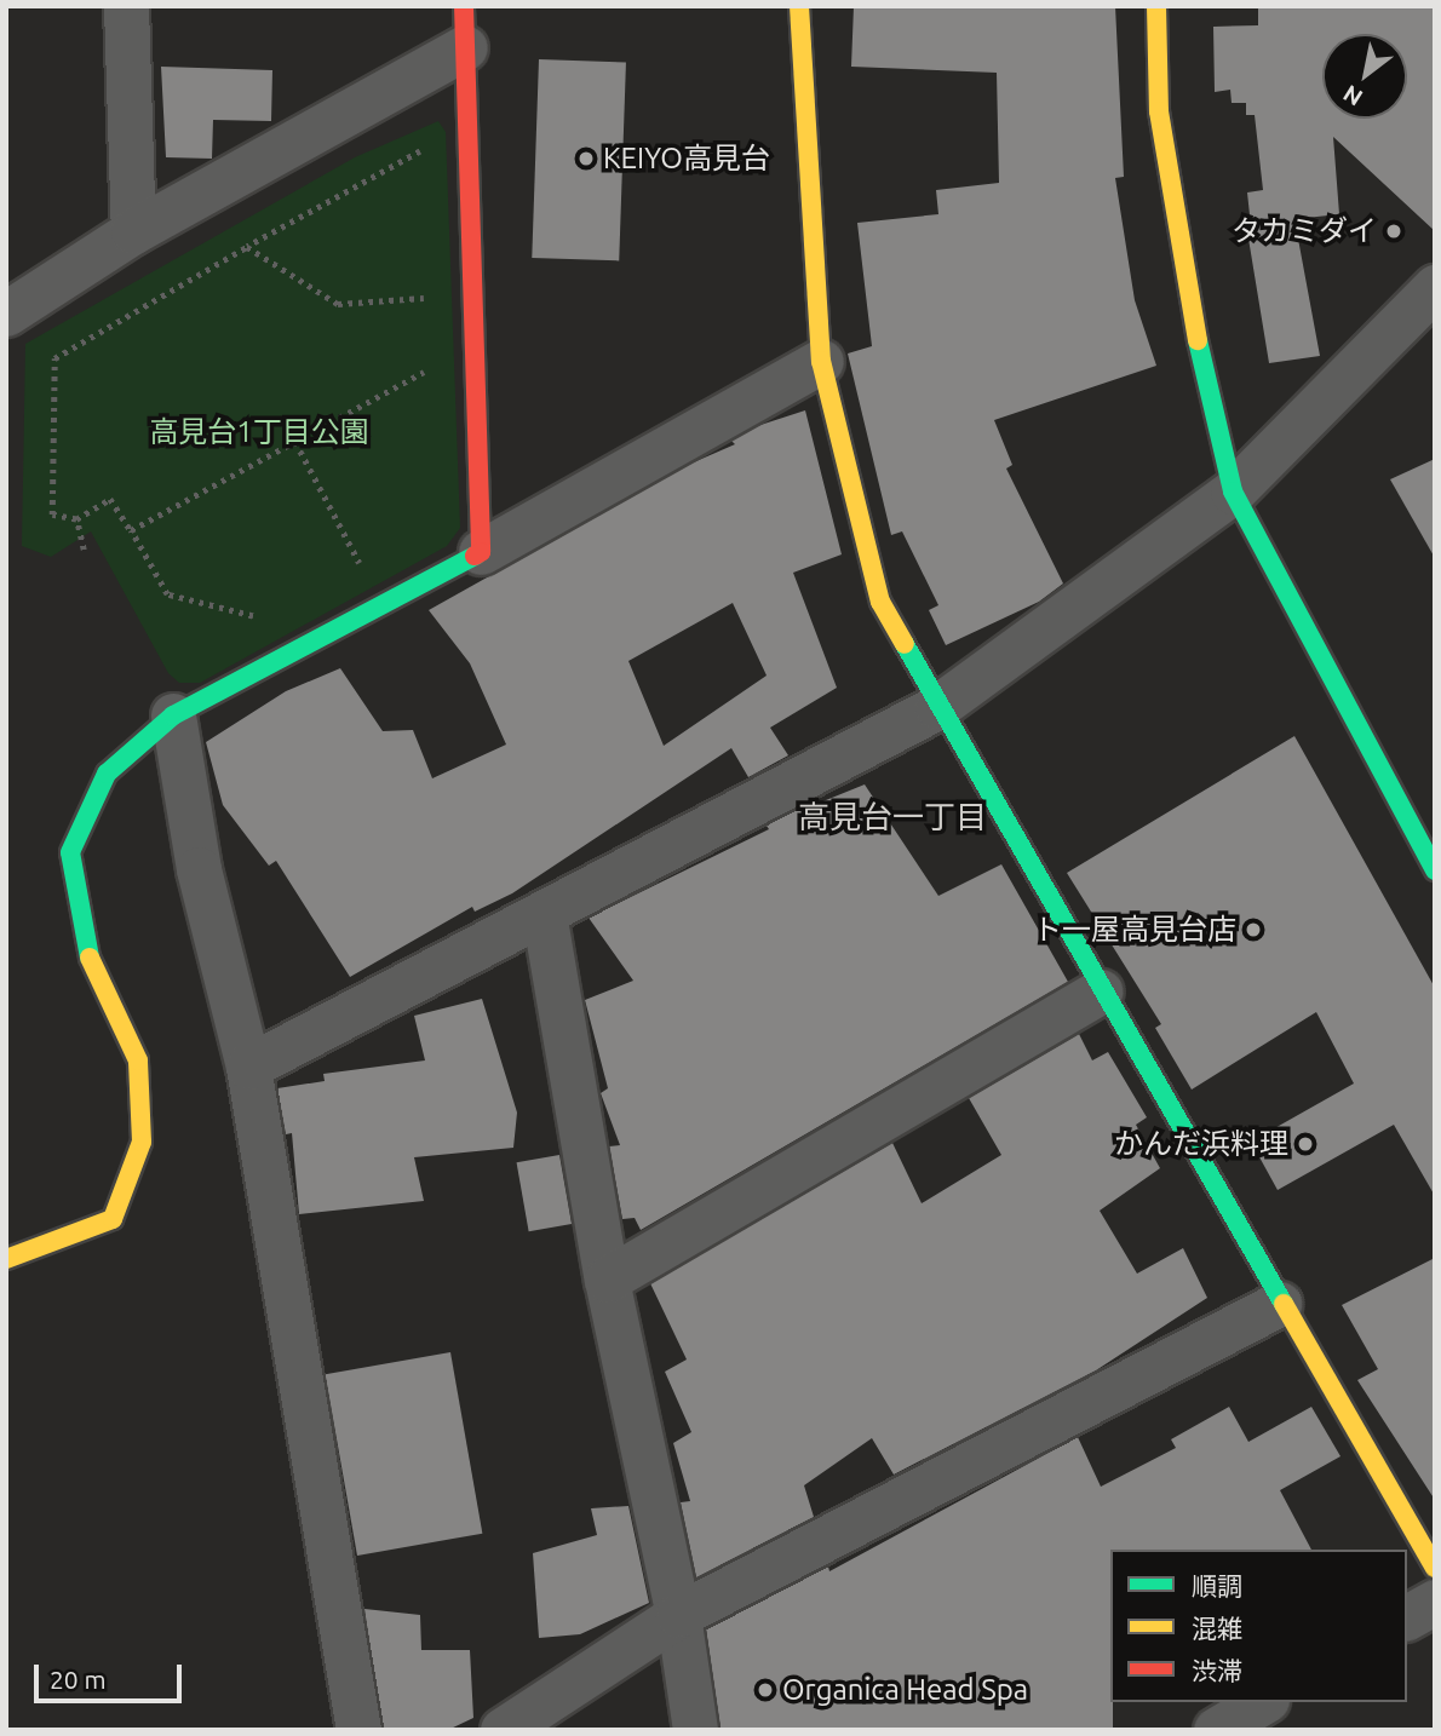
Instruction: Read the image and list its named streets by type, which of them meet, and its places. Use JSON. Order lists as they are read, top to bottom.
{
  "districts": ["高見台一丁目"],
  "parks": ["高見台1丁目公園"],
  "places": [
    "KEIYO高見台",
    "タカミダイ",
    "ト一屋高見台店",
    "かんだ浜料理",
    "Organica Head Spa"
  ],
  "legend": ["順調", "混雑", "渋滞"],
  "scale_bar": "20 m",
  "north": "bottom left"
}
